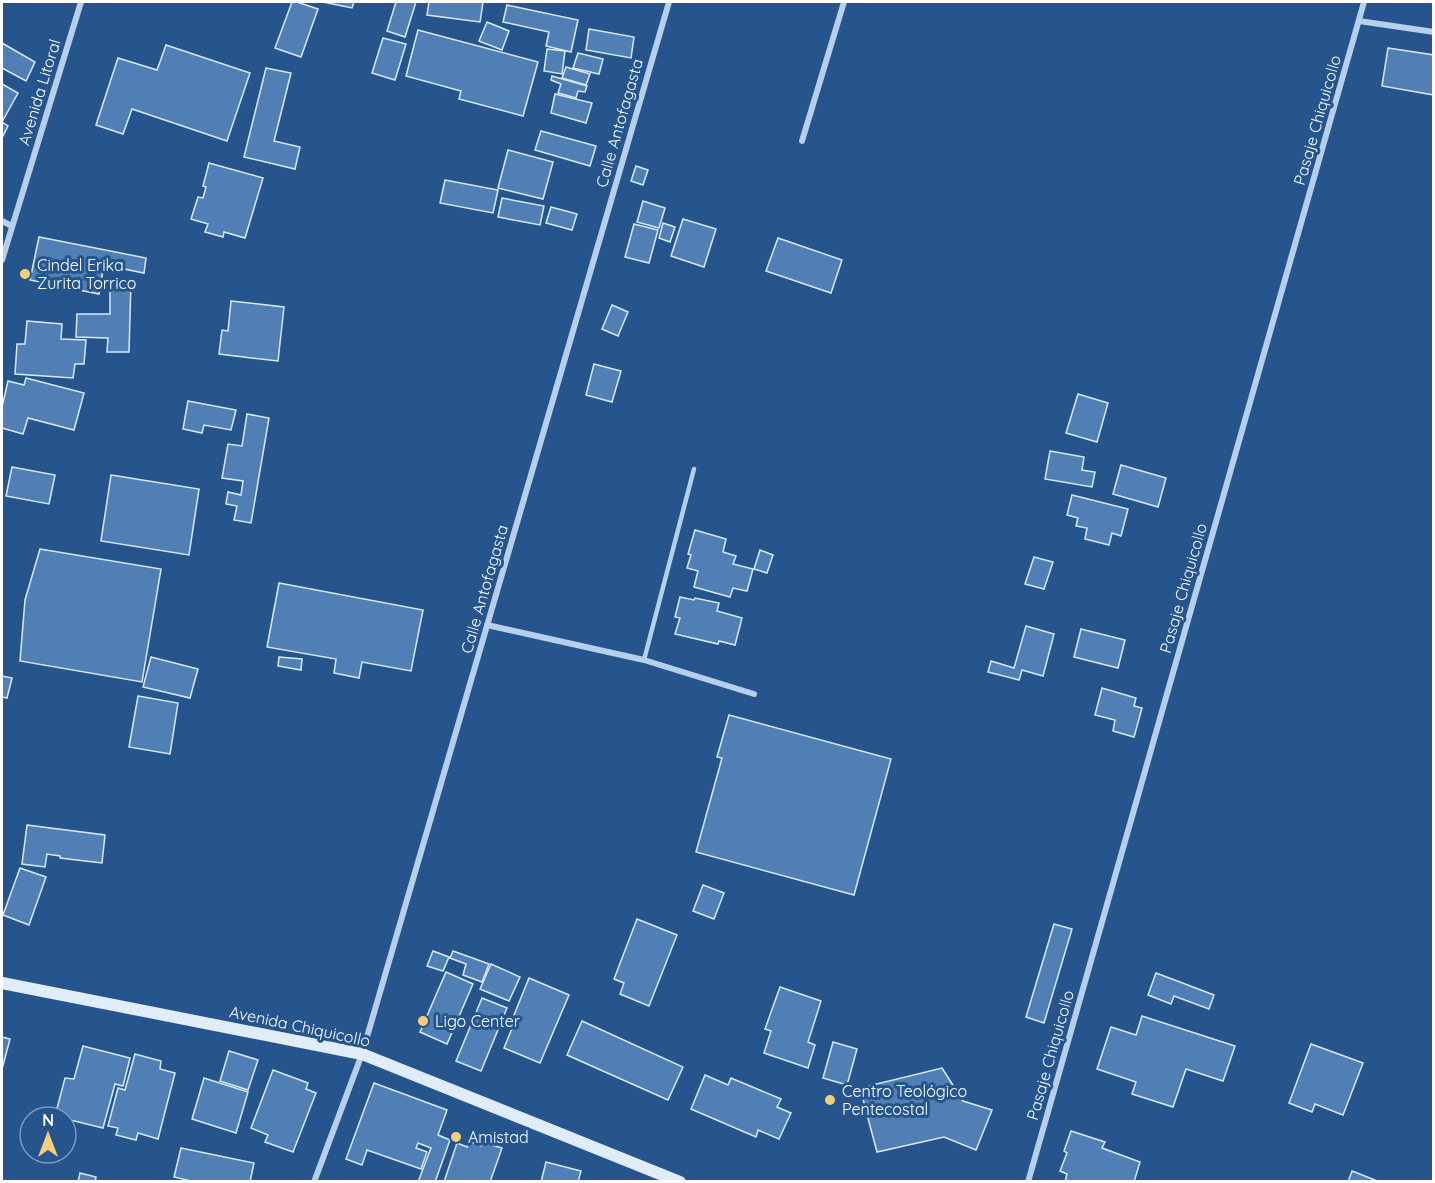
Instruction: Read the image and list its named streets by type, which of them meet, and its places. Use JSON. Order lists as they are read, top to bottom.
{
  "streets": {
    "main road": ["Avenida Chiquicollo"],
    "street": ["Avenida Litoral", "Pasaje Chiquicollo", "Calle Antofagasta"]
  },
  "crossings": [
    ["Calle Antofagasta", "Avenida Chiquicollo"]
  ],
  "places": [
    "Cindel Erika Zurita Torrico",
    "Ligo Center",
    "Centro Teológico Pentecostal",
    "Amistad"
  ],
  "north": "top"
}
